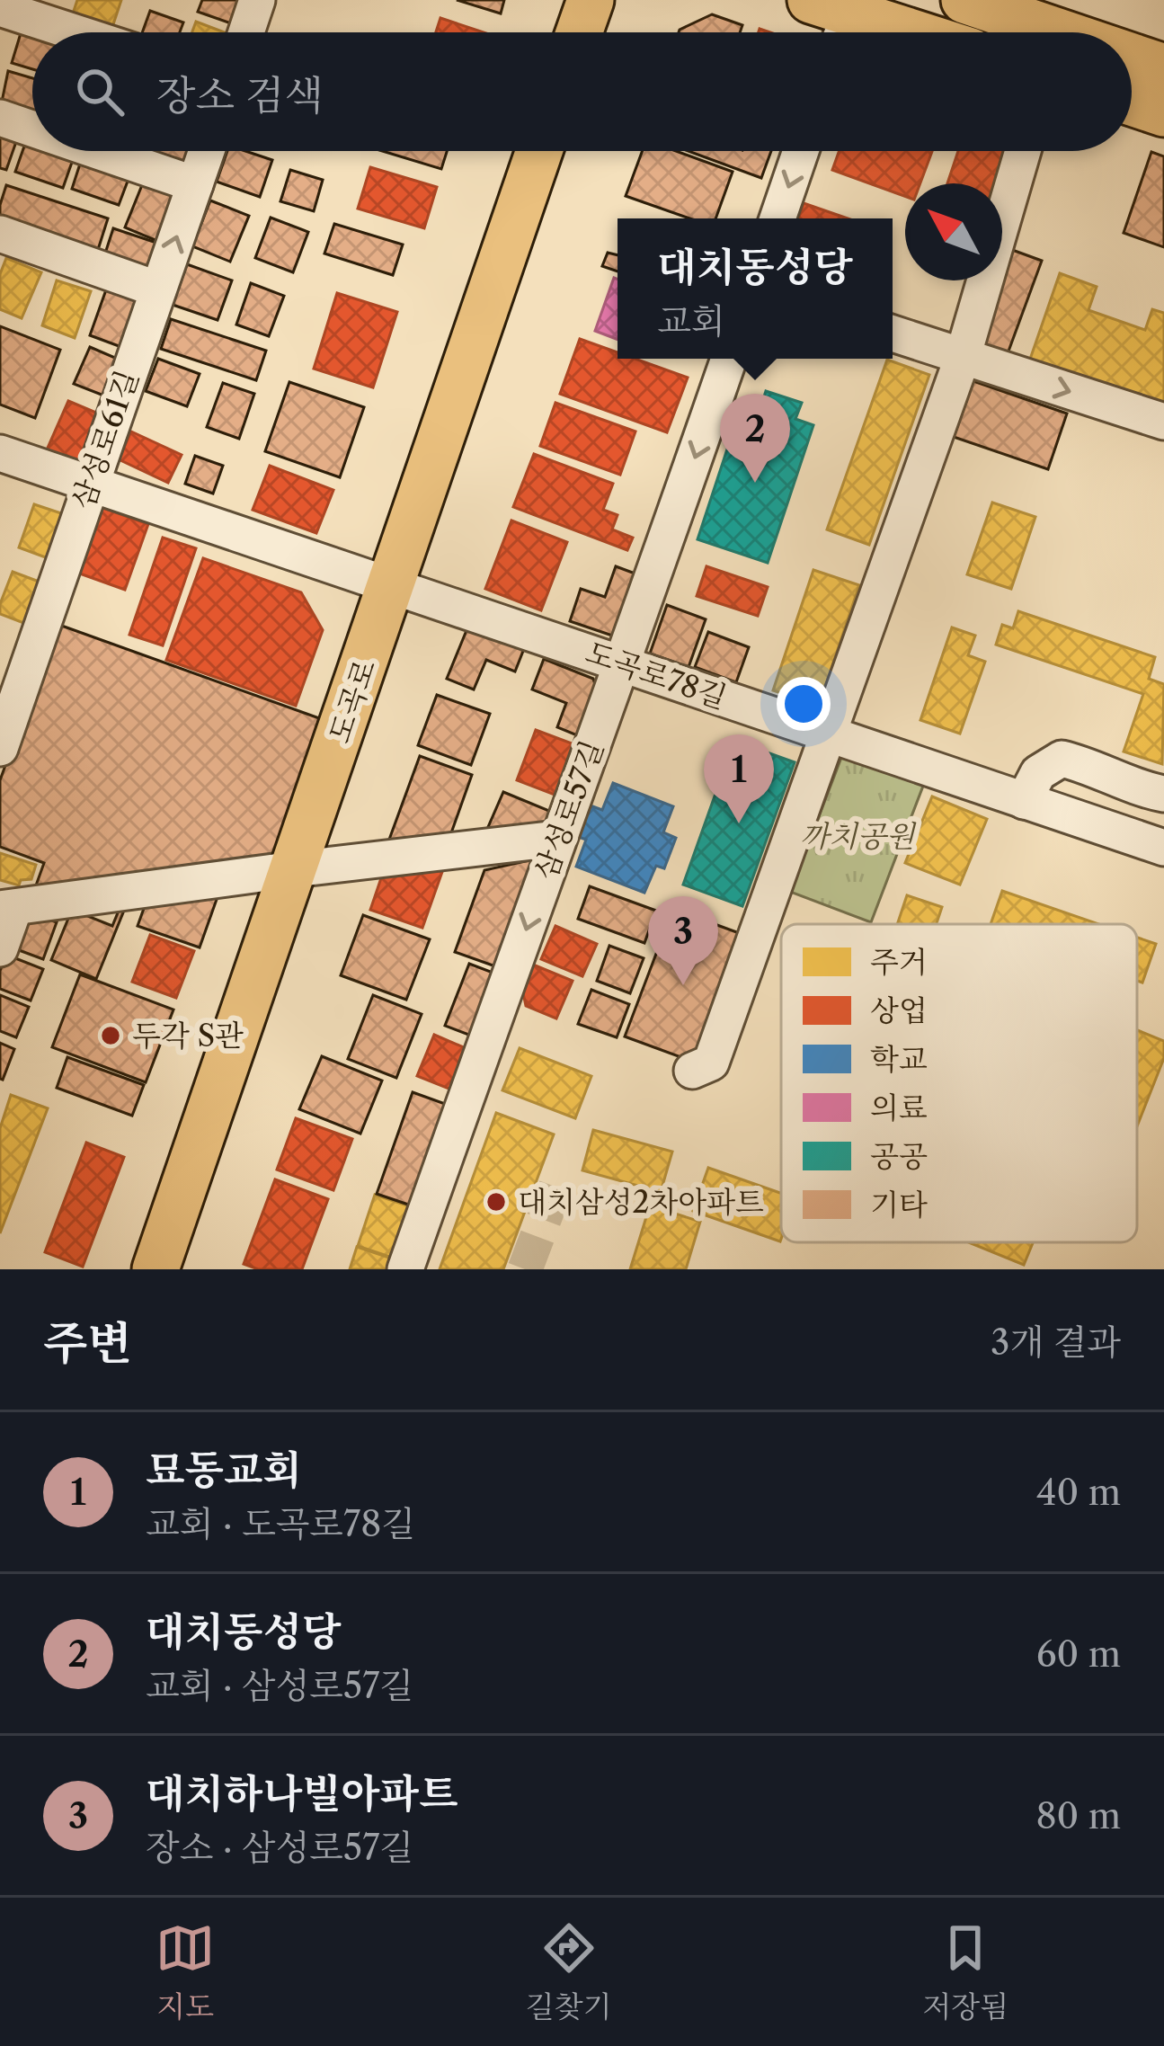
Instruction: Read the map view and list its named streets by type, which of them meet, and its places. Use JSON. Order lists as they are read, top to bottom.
{
  "streets": {
    "main road": ["도곡로"],
    "street": ["삼성로61길", "도곡로78길", "삼성로57길"]
  },
  "crossings": [
    ["삼성로61길", "도곡로78길"],
    ["도곡로78길", "도곡로"],
    ["도곡로78길", "삼성로57길"]
  ],
  "parks": ["까치공원"],
  "places": ["두각 S관", "대치삼성2차아파트"],
  "legend": [
    "주거",
    "상업",
    "학교",
    "의료",
    "공공",
    "기타"
  ],
  "north": "top left",
  "page": {
    "search": "장소 검색",
    "popup": ["대치동성당", "교회"],
    "pins": ["2", "1", "3"],
    "heading": ["주변", "3개 결과"],
    "list": [
      {
        "mark": "1",
        "name": "묘동교회",
        "note": "교회 · 도곡로78길",
        "value": "40 m"
      },
      {
        "mark": "2",
        "name": "대치동성당",
        "note": "교회 · 삼성로57길",
        "value": "60 m"
      },
      {
        "mark": "3",
        "name": "대치하나빌아파트",
        "note": "장소 · 삼성로57길",
        "value": "80 m"
      }
    ],
    "nav": ["지도", "길찾기", "저장됨"]
  }
}
